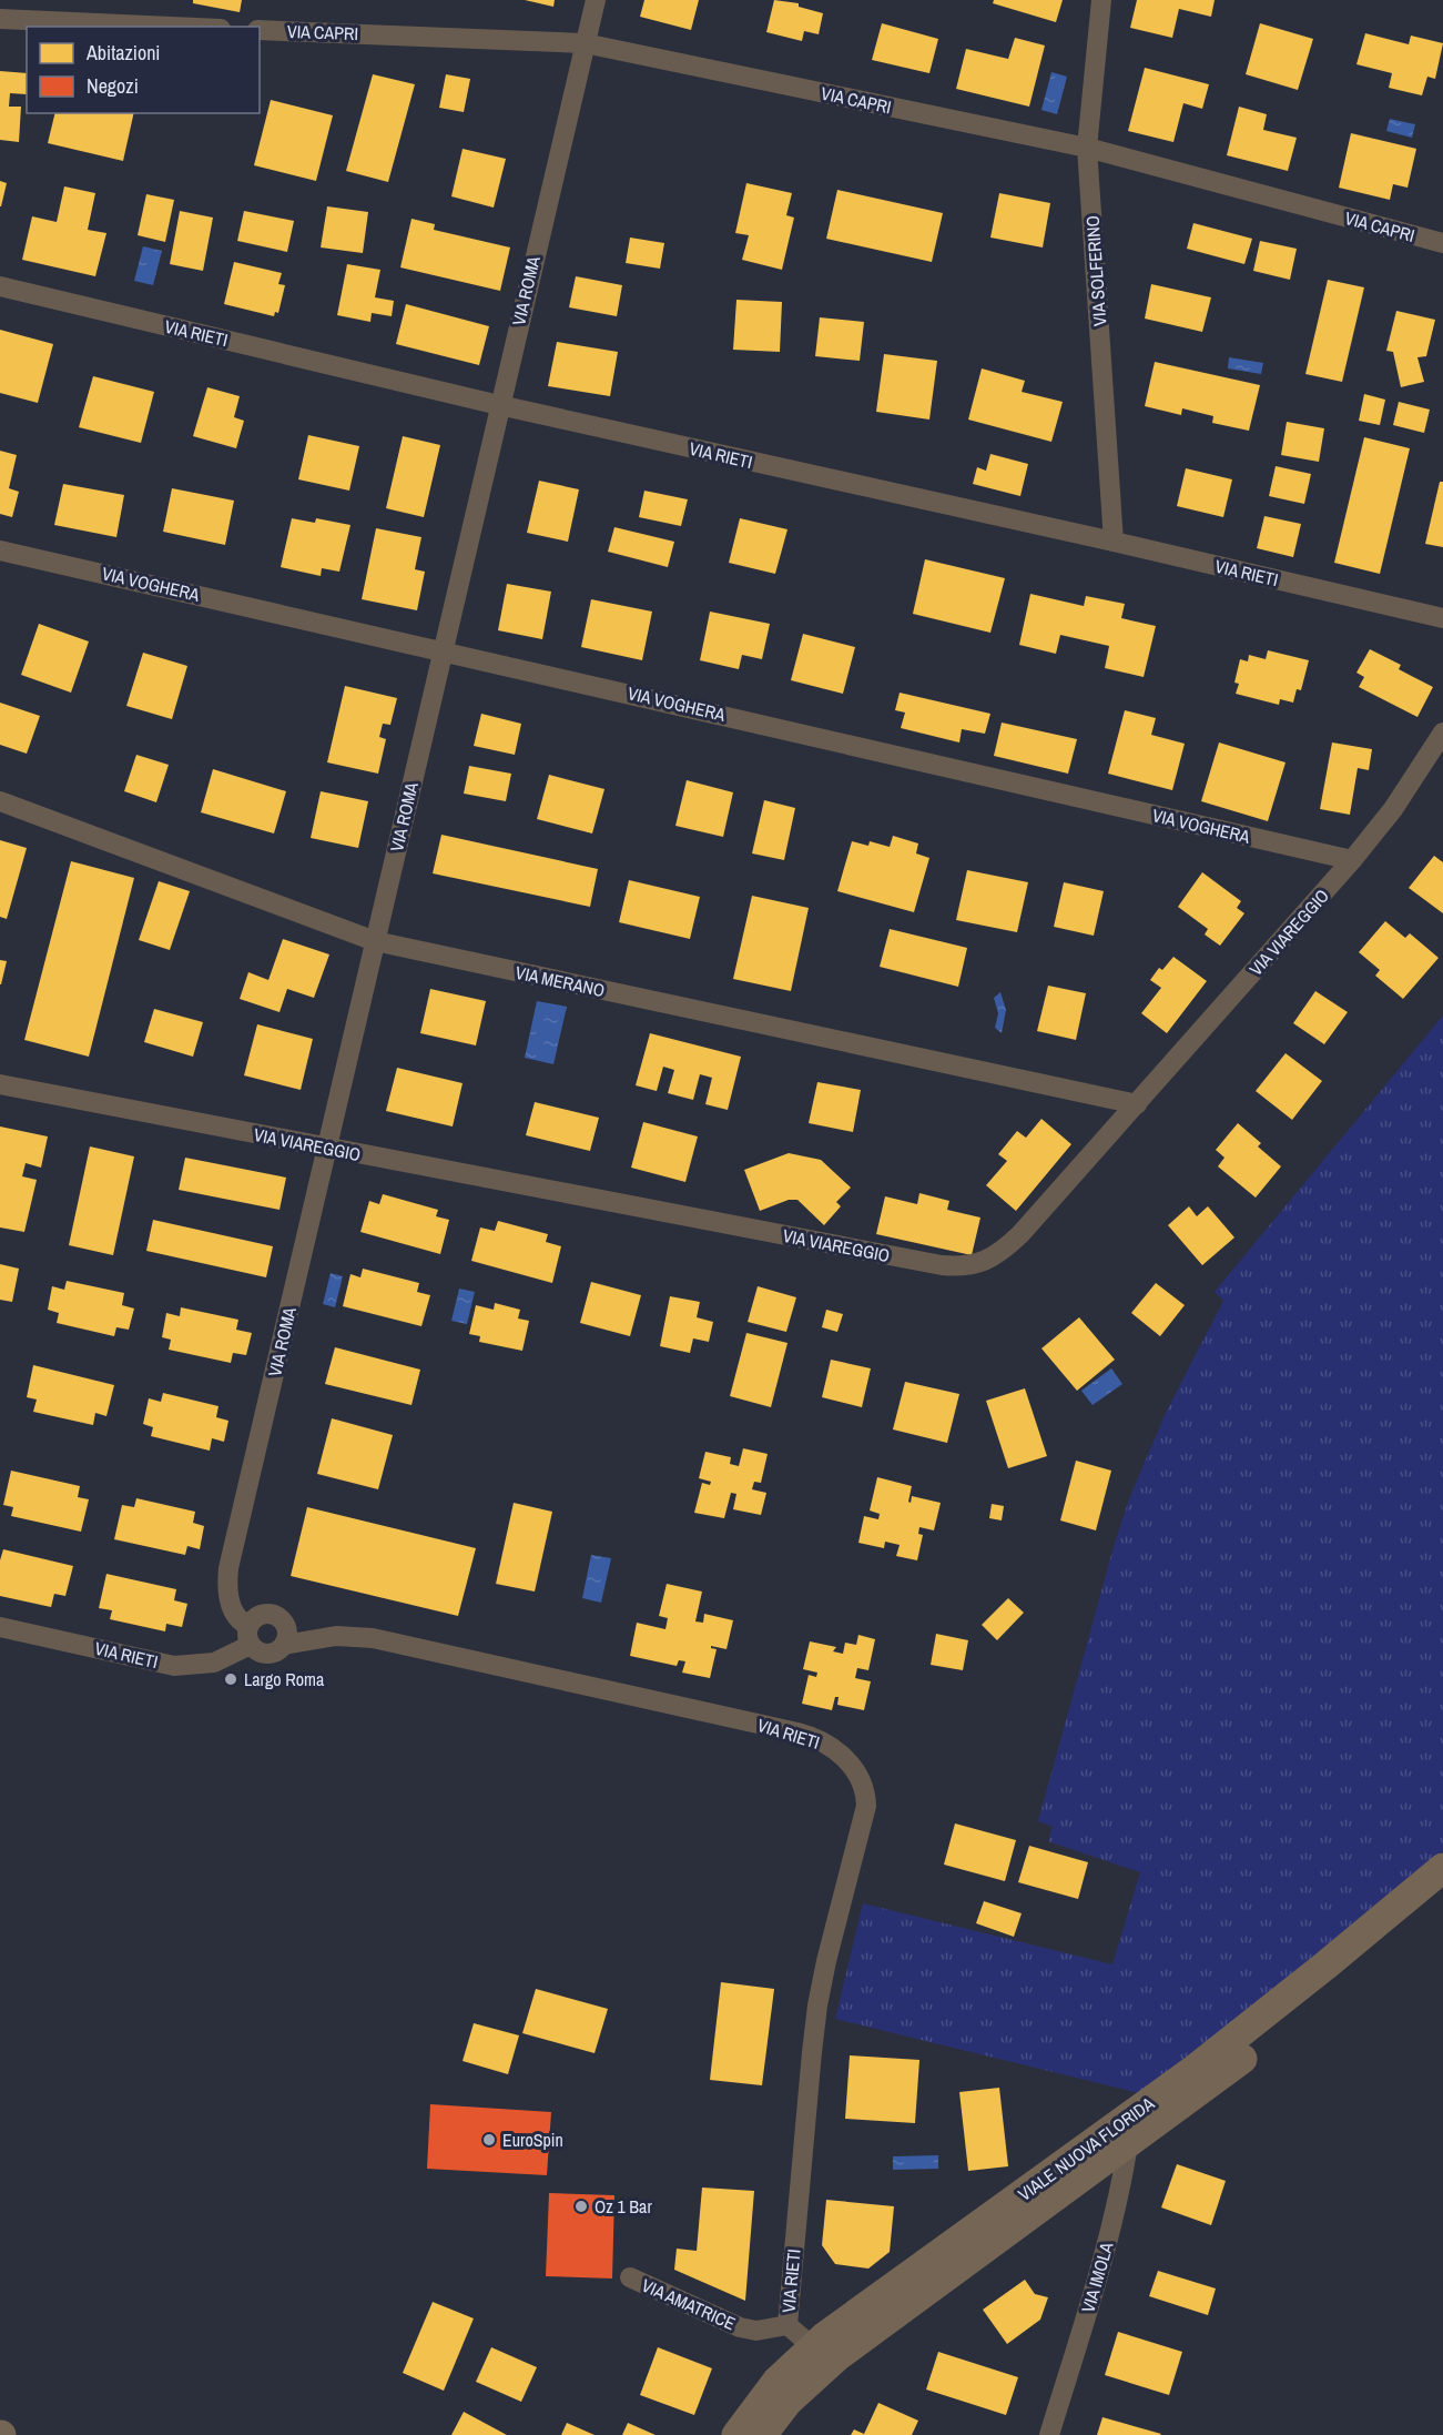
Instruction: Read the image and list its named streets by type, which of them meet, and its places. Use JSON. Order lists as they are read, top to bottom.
{
  "streets": {
    "street": [
      "VIA CAPRI",
      "VIA SOLFERINO",
      "VIA ROMA",
      "VIA RIETI",
      "VIA VOGHERA",
      "VIA VIAREGGIO",
      "VIA MERANO",
      "VIALE NUOVA FLORIDA",
      "VIA IMOLA",
      "VIA AMATRICE"
    ]
  },
  "crossings": [
    ["VIA CAPRI", "VIA SOLFERINO"],
    ["VIA CAPRI", "VIA ROMA"],
    ["VIA SOLFERINO", "VIA RIETI"],
    ["VIA ROMA", "VIA RIETI"],
    ["VIA ROMA", "VIA VOGHERA"],
    ["VIA ROMA", "VIA VIAREGGIO"],
    ["VIA ROMA", "VIA MERANO"],
    ["VIA RIETI", "VIALE NUOVA FLORIDA"],
    ["VIA RIETI", "VIA AMATRICE"],
    ["VIA VOGHERA", "VIA VIAREGGIO"],
    ["VIA VIAREGGIO", "VIA MERANO"],
    ["VIALE NUOVA FLORIDA", "VIA IMOLA"]
  ],
  "places": ["Largo Roma", "EuroSpin", "Oz 1 Bar"],
  "legend": ["Abitazioni", "Negozi"]
}
